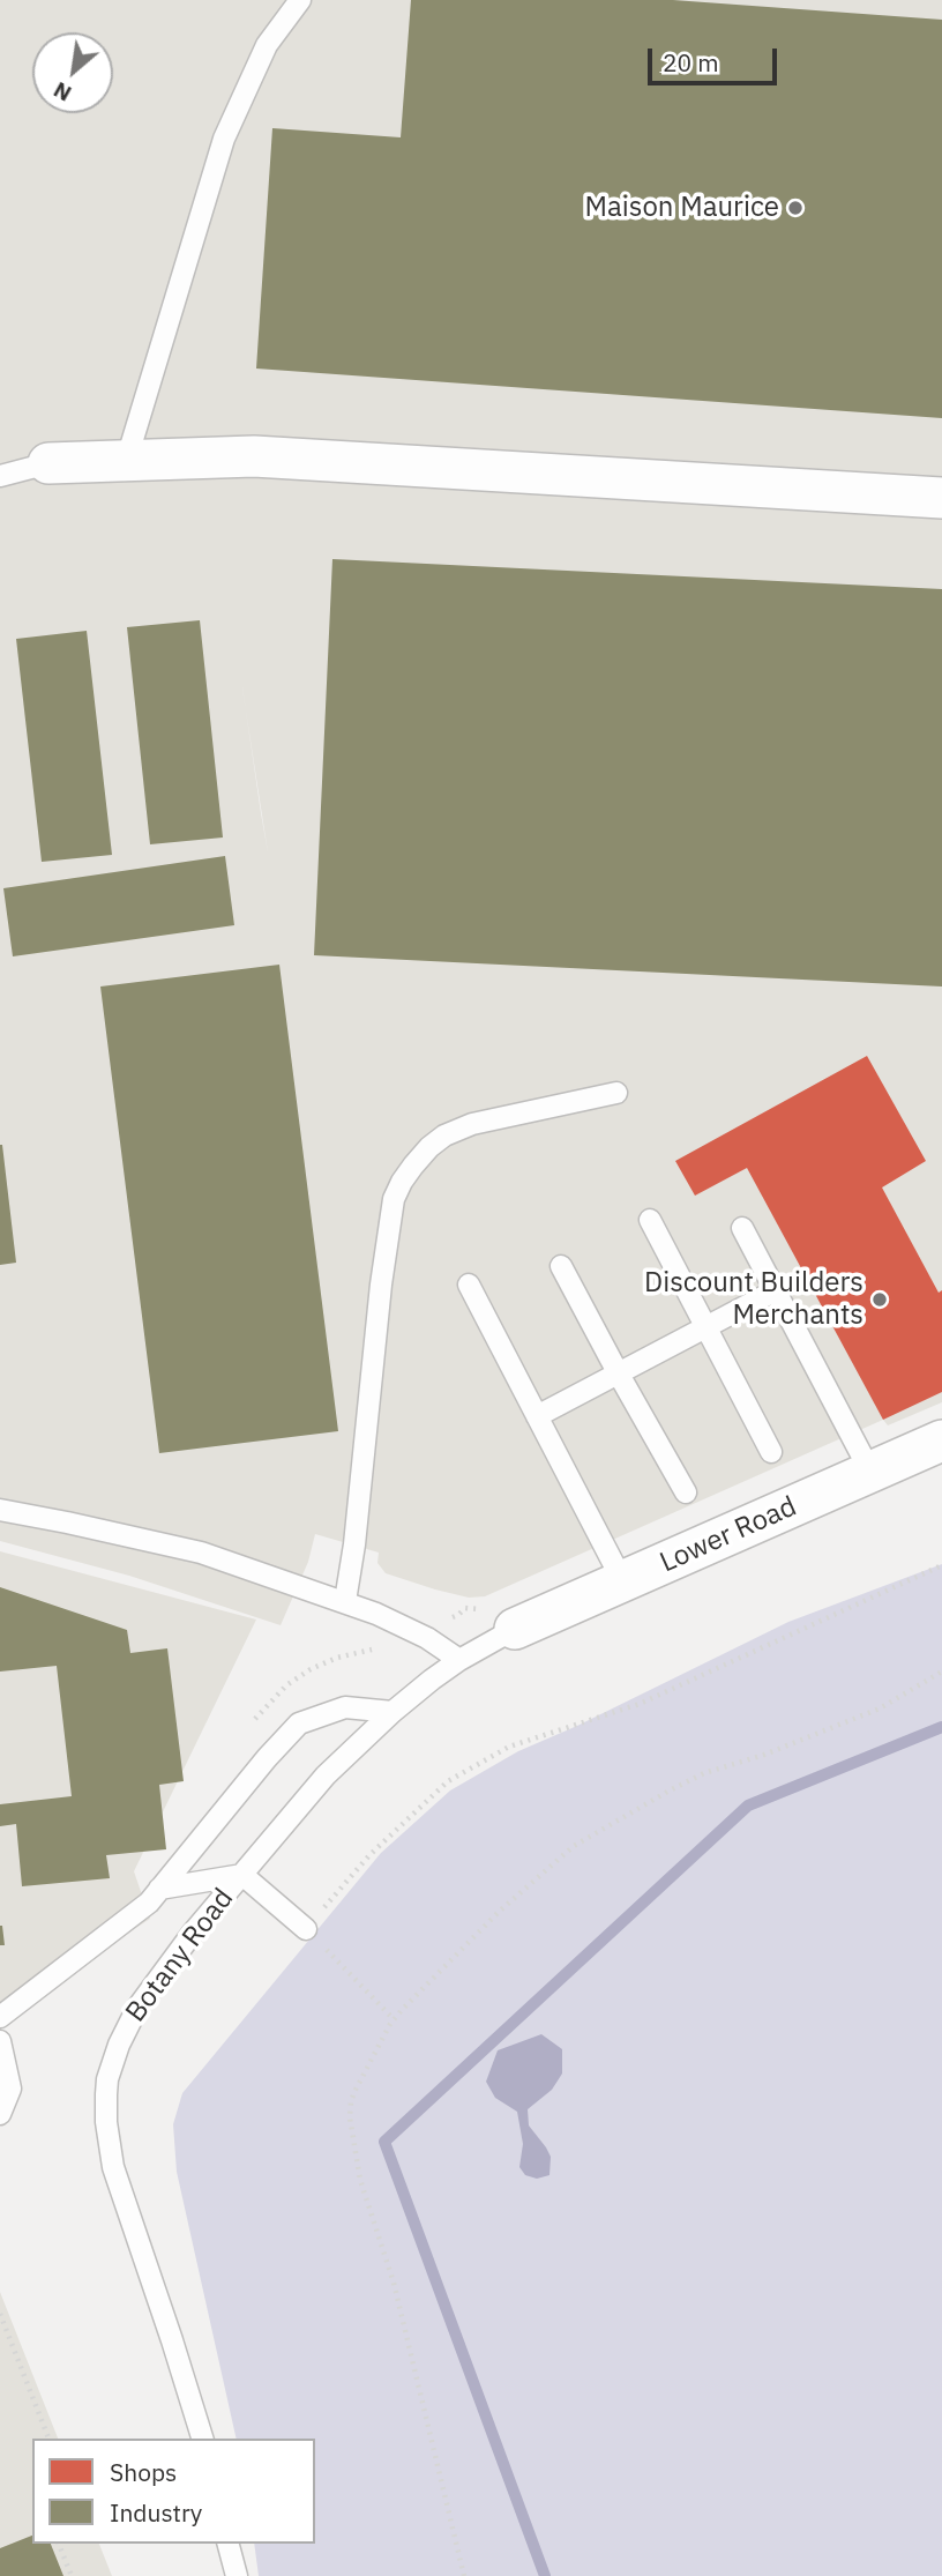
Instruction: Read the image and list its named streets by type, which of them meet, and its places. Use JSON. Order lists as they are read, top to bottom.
{
  "streets": {
    "street": ["Lower Road"],
    "lane": ["Botany Road"]
  },
  "crossings": [
    ["Lower Road", "Botany Road"]
  ],
  "places": ["Maison Maurice", "Discount Builders Merchants"],
  "legend": ["Shops", "Industry"],
  "scale_bar": "20 m",
  "north": "bottom left"
}
